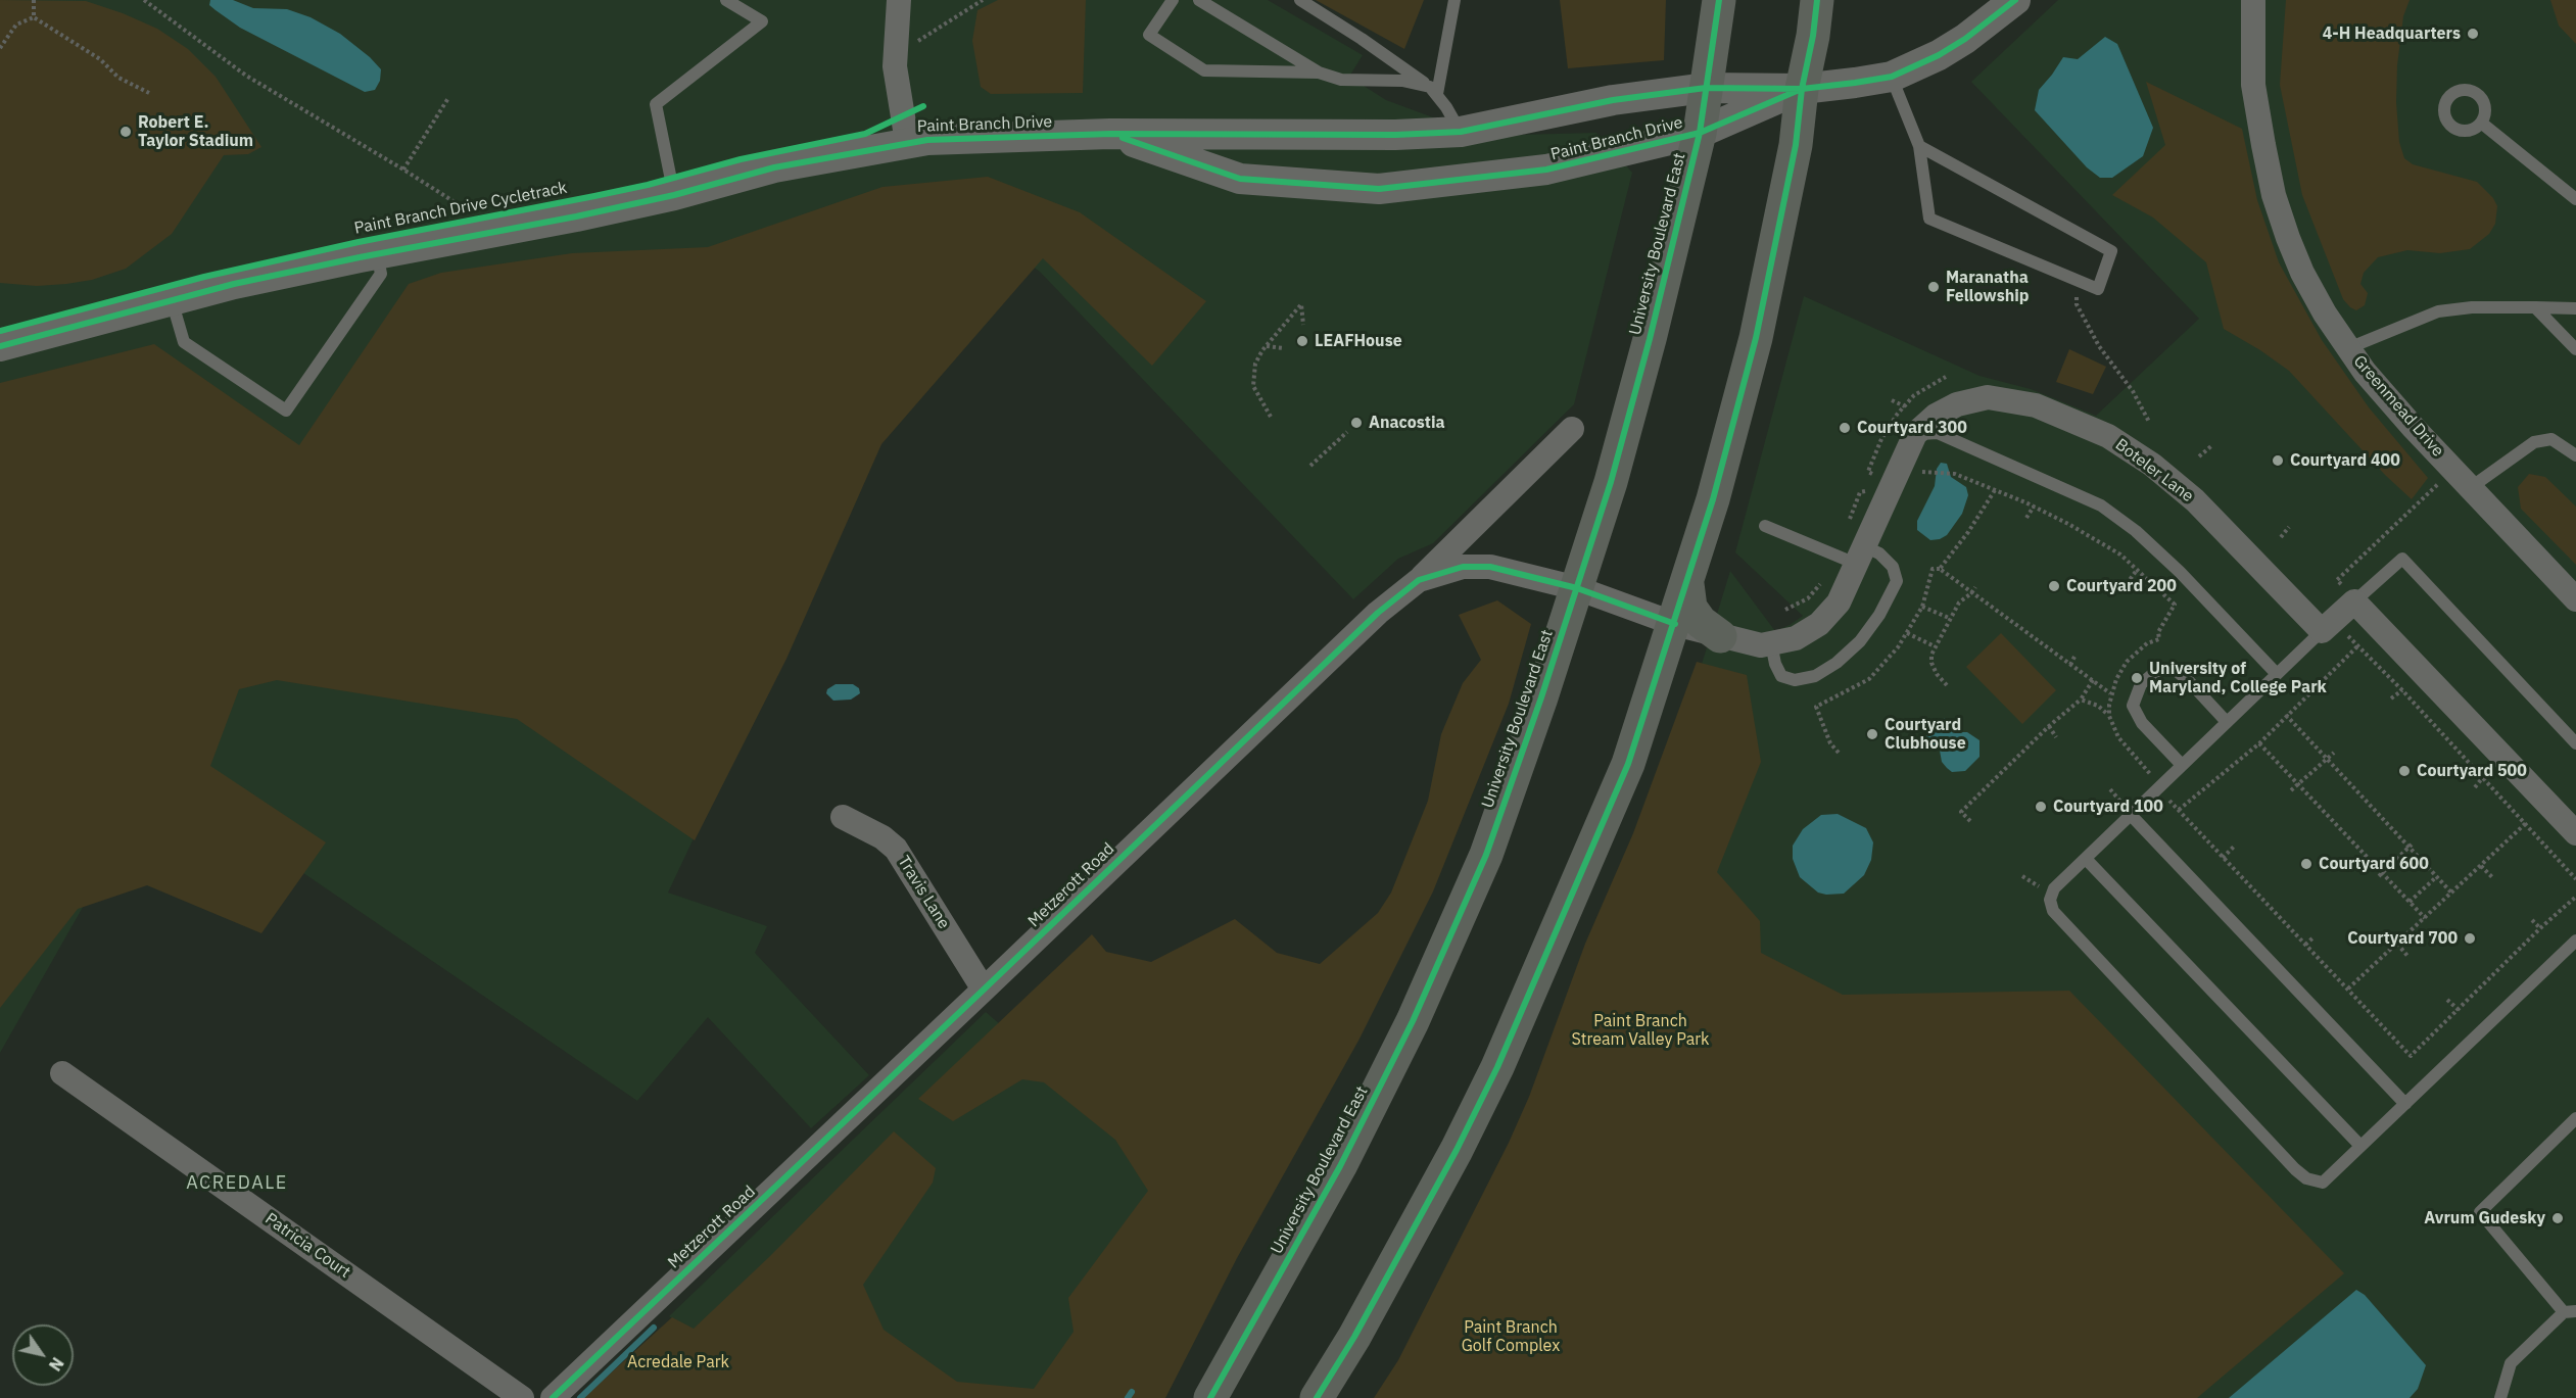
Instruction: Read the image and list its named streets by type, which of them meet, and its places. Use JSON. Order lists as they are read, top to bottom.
{
  "streets": {
    "main road": ["University Boulevard East"],
    "street": [
      "Paint Branch Drive",
      "Greenmead Drive",
      "Boteler Lane",
      "Metzerott Road",
      "Travis Lane",
      "Patricia Court"
    ],
    "cycle path": ["Paint Branch Drive Cycletrack"]
  },
  "crossings": [
    ["Paint Branch Drive", "University Boulevard East"],
    ["University Boulevard East", "Metzerott Road"],
    ["Boteler Lane", "Metzerott Road"],
    ["Metzerott Road", "Travis Lane"]
  ],
  "districts": ["ACREDALE"],
  "parks": ["Paint Branch Stream Valley Park", "Paint Branch Golf Complex", "Acredale Park"],
  "places": [
    "4-H Headquarters",
    "Robert E. Taylor Stadium",
    "Maranatha Fellowship",
    "LEAFHouse",
    "Anacostia",
    "Courtyard 300",
    "Courtyard 400",
    "Courtyard 200",
    "University of Maryland, College Park",
    "Courtyard Clubhouse",
    "Courtyard 500",
    "Courtyard 100",
    "Courtyard 600",
    "Courtyard 700",
    "Avrum Gudesky"
  ],
  "north": "bottom right"
}
